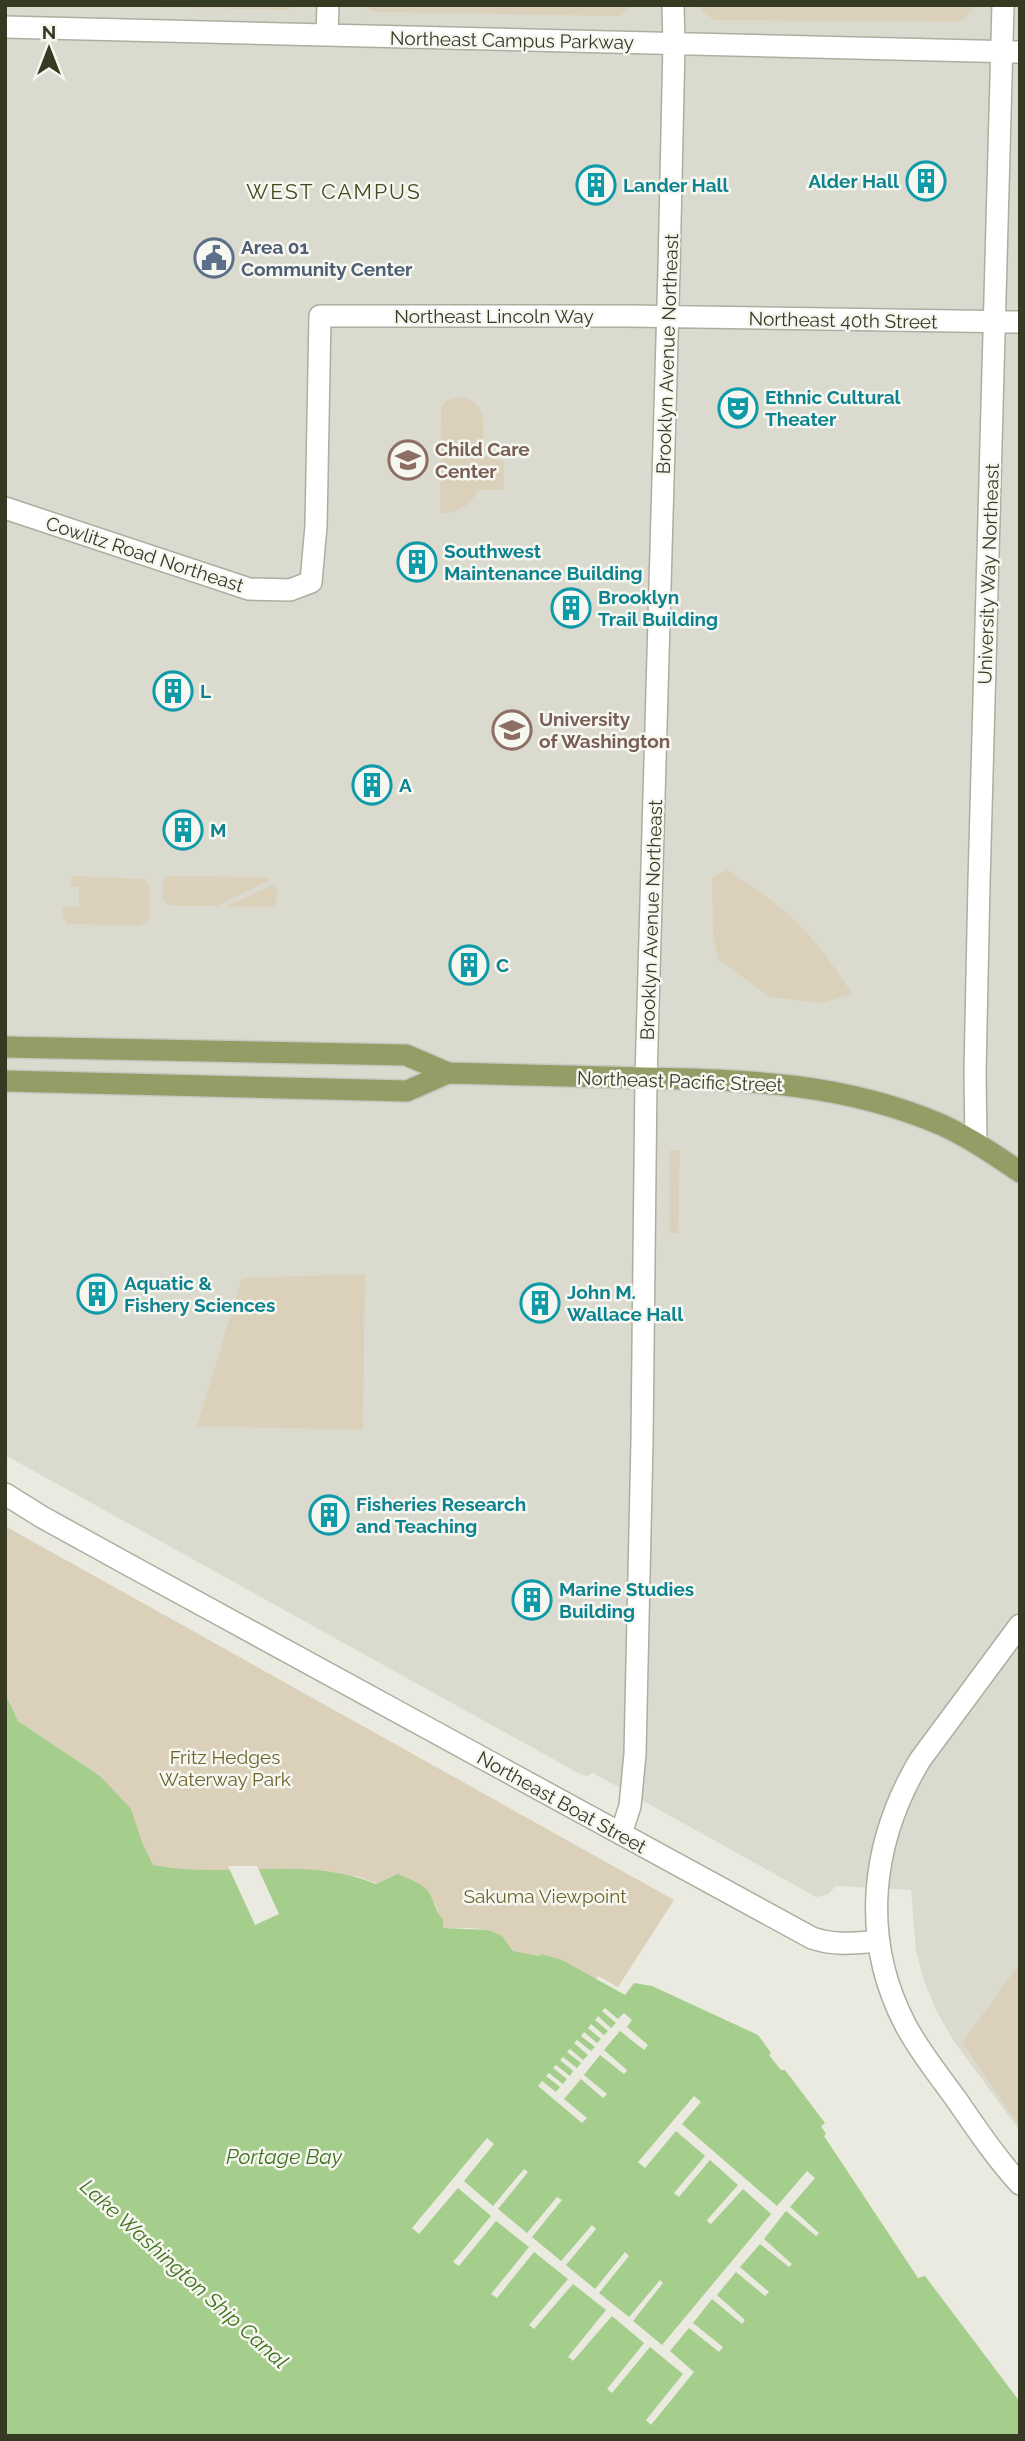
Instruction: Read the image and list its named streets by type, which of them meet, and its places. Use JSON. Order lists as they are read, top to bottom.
{
  "streets": {
    "main road": ["Northeast Pacific Street"],
    "street": [
      "Northeast Campus Parkway",
      "Northeast Lincoln Way",
      "Northeast 40th Street",
      "Brooklyn Avenue Northeast",
      "Cowlitz Road Northeast",
      "University Way Northeast",
      "Northeast Boat Street"
    ]
  },
  "crossings": [
    ["Northeast Campus Parkway", "Brooklyn Avenue Northeast"],
    ["Northeast Campus Parkway", "University Way Northeast"],
    ["Northeast Lincoln Way", "Northeast 40th Street"],
    ["Northeast Lincoln Way", "Brooklyn Avenue Northeast"],
    ["Northeast Lincoln Way", "Cowlitz Road Northeast"],
    ["Northeast 40th Street", "Brooklyn Avenue Northeast"],
    ["Northeast 40th Street", "University Way Northeast"],
    ["Brooklyn Avenue Northeast", "Northeast Pacific Street"],
    ["Brooklyn Avenue Northeast", "Northeast Boat Street"],
    ["University Way Northeast", "Northeast Pacific Street"]
  ],
  "districts": ["WEST CAMPUS"],
  "water": ["Portage Bay", "Lake Washington Ship Canal"],
  "parks": ["Fritz Hedges Waterway Park", "Sakuma Viewpoint"],
  "places": {
    "building": [
      "Alder Hall",
      "Lander Hall",
      "Southwest Maintenance Building",
      "Brooklyn Trail Building",
      "L",
      "A",
      "M",
      "C",
      "Aquatic & Fishery Sciences",
      "John M. Wallace Hall",
      "Fisheries Research and Teaching",
      "Marine Studies Building"
    ],
    "public building": ["Area 01 Community Center"],
    "theatre": ["Ethnic Cultural Theater"],
    "school or university": ["Child Care Center", "University of Washington"]
  },
  "north": "top"
}
